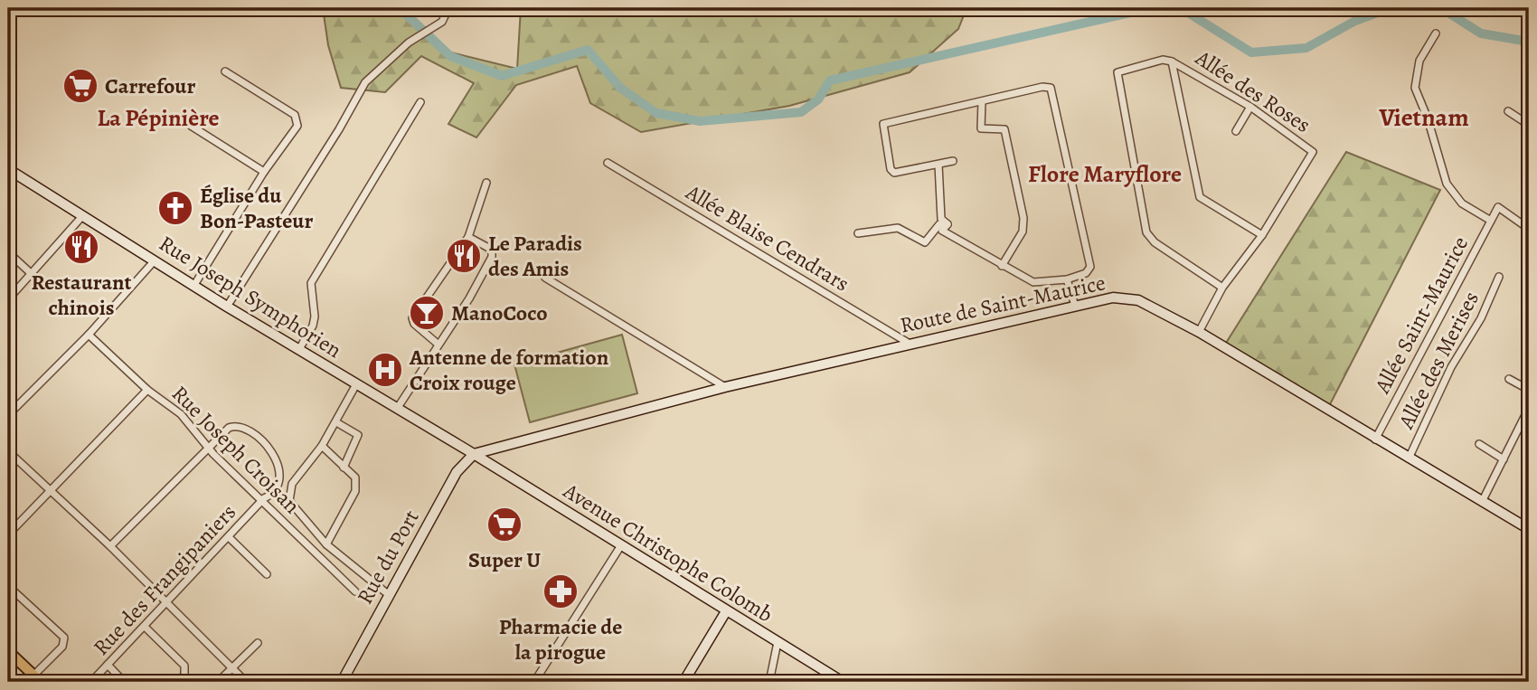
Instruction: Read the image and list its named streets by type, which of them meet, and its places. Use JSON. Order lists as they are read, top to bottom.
{
  "streets": {
    "street": [
      "Allée des Roses",
      "Allée Blaise Cendrars",
      "Rue Joseph Symphorien",
      "Route de Saint-Maurice",
      "Allée Saint-Maurice",
      "Allée des Merises",
      "Rue Joseph Croisan",
      "Avenue Christophe Colomb",
      "Rue du Port",
      "Rue des Frangipaniers"
    ]
  },
  "crossings": [
    ["Allée des Roses", "Route de Saint-Maurice"],
    ["Allée Blaise Cendrars", "Route de Saint-Maurice"],
    ["Rue Joseph Symphorien", "Route de Saint-Maurice"],
    ["Rue Joseph Symphorien", "Avenue Christophe Colomb"],
    ["Rue Joseph Symphorien", "Rue du Port"],
    ["Route de Saint-Maurice", "Allée Saint-Maurice"],
    ["Route de Saint-Maurice", "Allée des Merises"],
    ["Route de Saint-Maurice", "Avenue Christophe Colomb"],
    ["Route de Saint-Maurice", "Rue du Port"],
    ["Rue Joseph Croisan", "Rue des Frangipaniers"],
    ["Avenue Christophe Colomb", "Rue du Port"]
  ],
  "districts": ["Vietnam", "La Pépinière", "Flore Maryflore"],
  "places": {
    "supermarket": ["Carrefour", "Super U"],
    "church": ["Église du Bon-Pasteur"],
    "restaurant": ["Restaurant chinois", "Le Paradis des Amis"],
    "bar": ["ManoCoco"],
    "hospital": ["Antenne de formation Croix rouge"],
    "pharmacy": ["Pharmacie de la pirogue"]
  }
}
